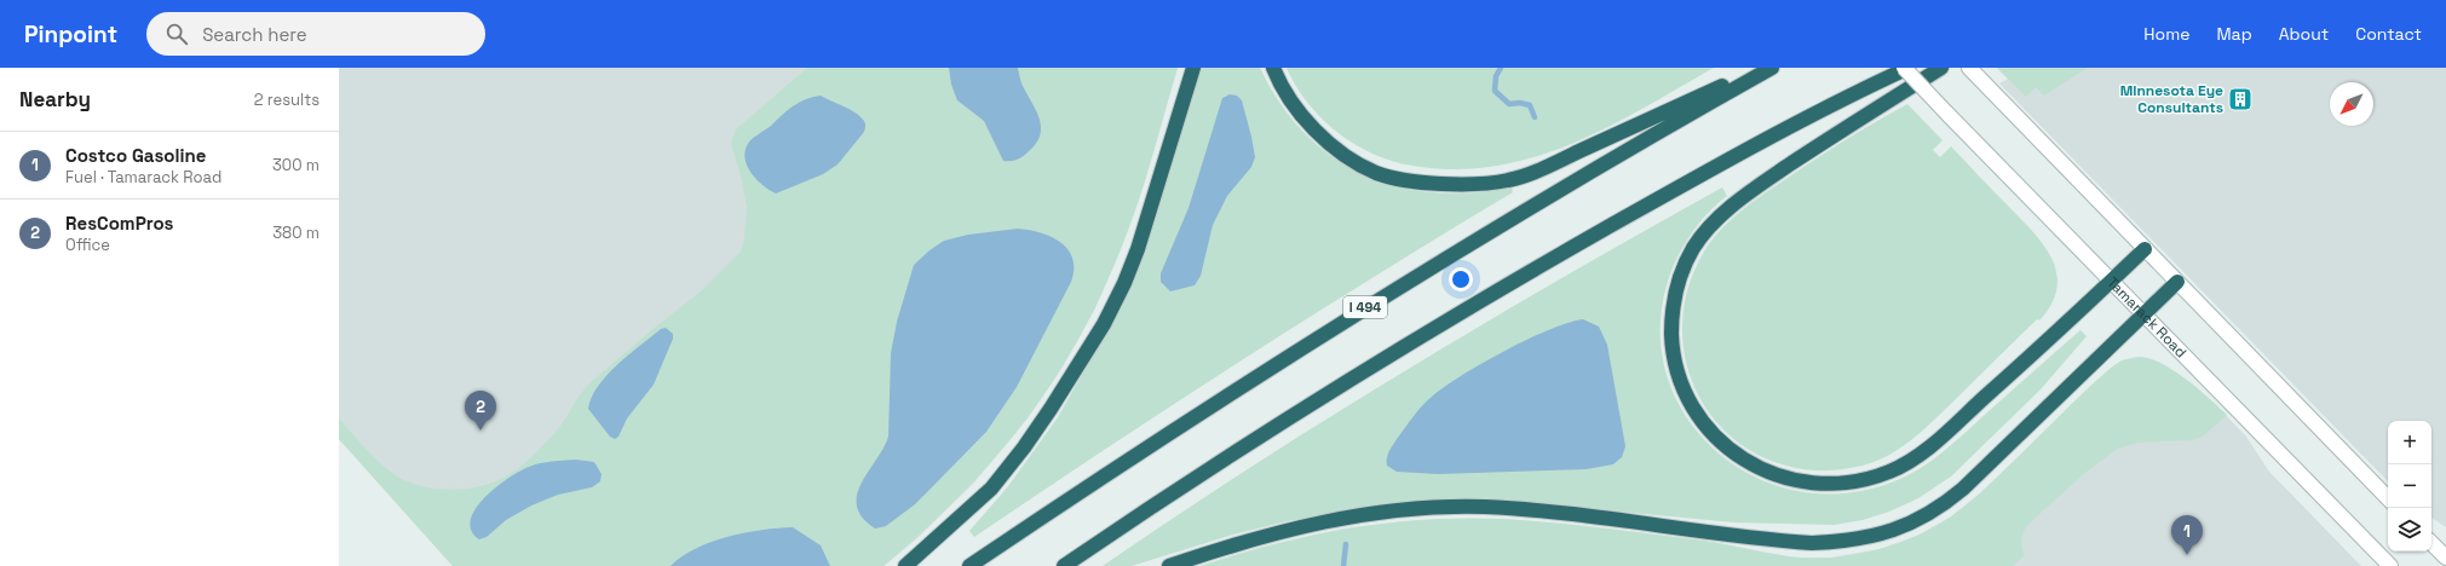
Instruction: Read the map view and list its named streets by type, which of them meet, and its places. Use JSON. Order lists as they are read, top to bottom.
{
  "streets": {
    "highway": ["I 494"],
    "street": ["Tamarack Road"]
  },
  "places": {
    "building": ["Minnesota Eye Consultants"]
  },
  "north": "bottom left",
  "page": {
    "header": "Pinpoint",
    "search": "Search here",
    "nav": [
      "Home",
      "Map",
      "About",
      "Contact"
    ],
    "heading": ["Nearby", "2 results"],
    "list": [
      {
        "mark": "1",
        "name": "Costco Gasoline",
        "note": "Fuel · Tamarack Road",
        "value": "300 m"
      },
      {
        "mark": "2",
        "name": "ResComPros",
        "note": "Office",
        "value": "380 m"
      }
    ],
    "pins": ["2", "1"],
    "map_buttons": ["+", "−"]
  }
}
